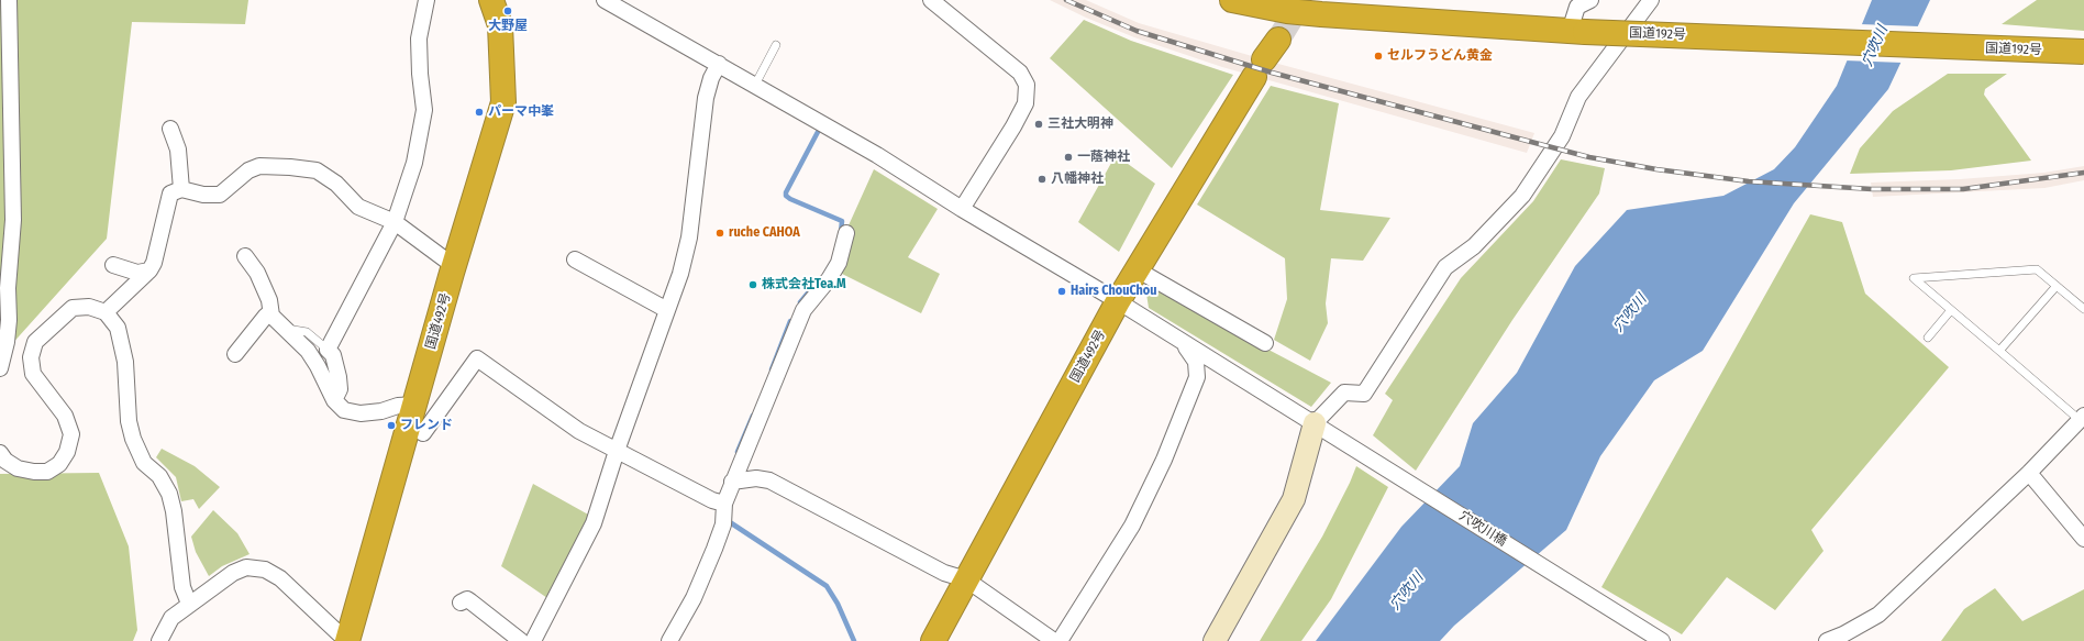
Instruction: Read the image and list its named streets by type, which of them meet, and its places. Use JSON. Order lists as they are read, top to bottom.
{
  "streets": {
    "highway": ["国道192号", "国道492号"],
    "street": ["穴吹川橋"]
  },
  "crossings": [
    ["国道492号", "穴吹川橋"]
  ],
  "water": ["穴吹川"],
  "places": [
    "大野屋",
    "セルフうどん黄金",
    "パーマ中峯",
    "三社大明神",
    "一蔭神社",
    "八幡神社",
    "ruche CAHOA",
    "株式会社Tea.M",
    "Hairs ChouChou",
    "フレンド"
  ]
}
